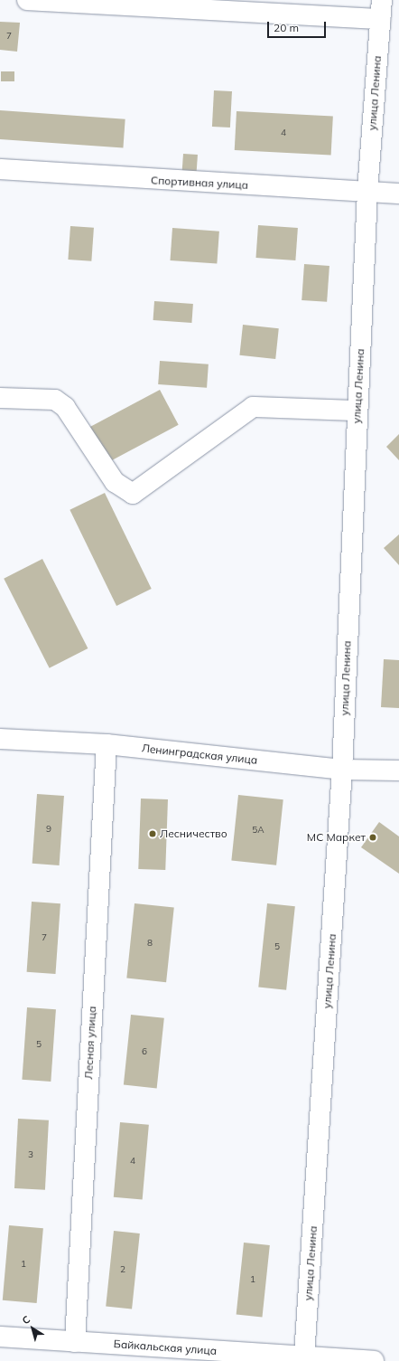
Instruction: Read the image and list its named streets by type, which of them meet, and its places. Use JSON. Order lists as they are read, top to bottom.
{
  "streets": {
    "street": [
      "улица Ленина",
      "Спортивная улица",
      "Ленинградская улица",
      "Лесная улица",
      "Байкальская улица"
    ]
  },
  "crossings": [
    ["улица Ленина", "Спортивная улица"],
    ["улица Ленина", "Ленинградская улица"],
    ["улица Ленина", "Байкальская улица"],
    ["Ленинградская улица", "Лесная улица"],
    ["Лесная улица", "Байкальская улица"]
  ],
  "places": ["Лесничество", "МС Маркет"],
  "house_numbers": [
    "7",
    "4",
    "9",
    "5А",
    "7",
    "8",
    "5",
    "5",
    "6",
    "3",
    "4",
    "1",
    "2",
    "1"
  ],
  "scale_bar": "20 m",
  "north": "top left"
}
